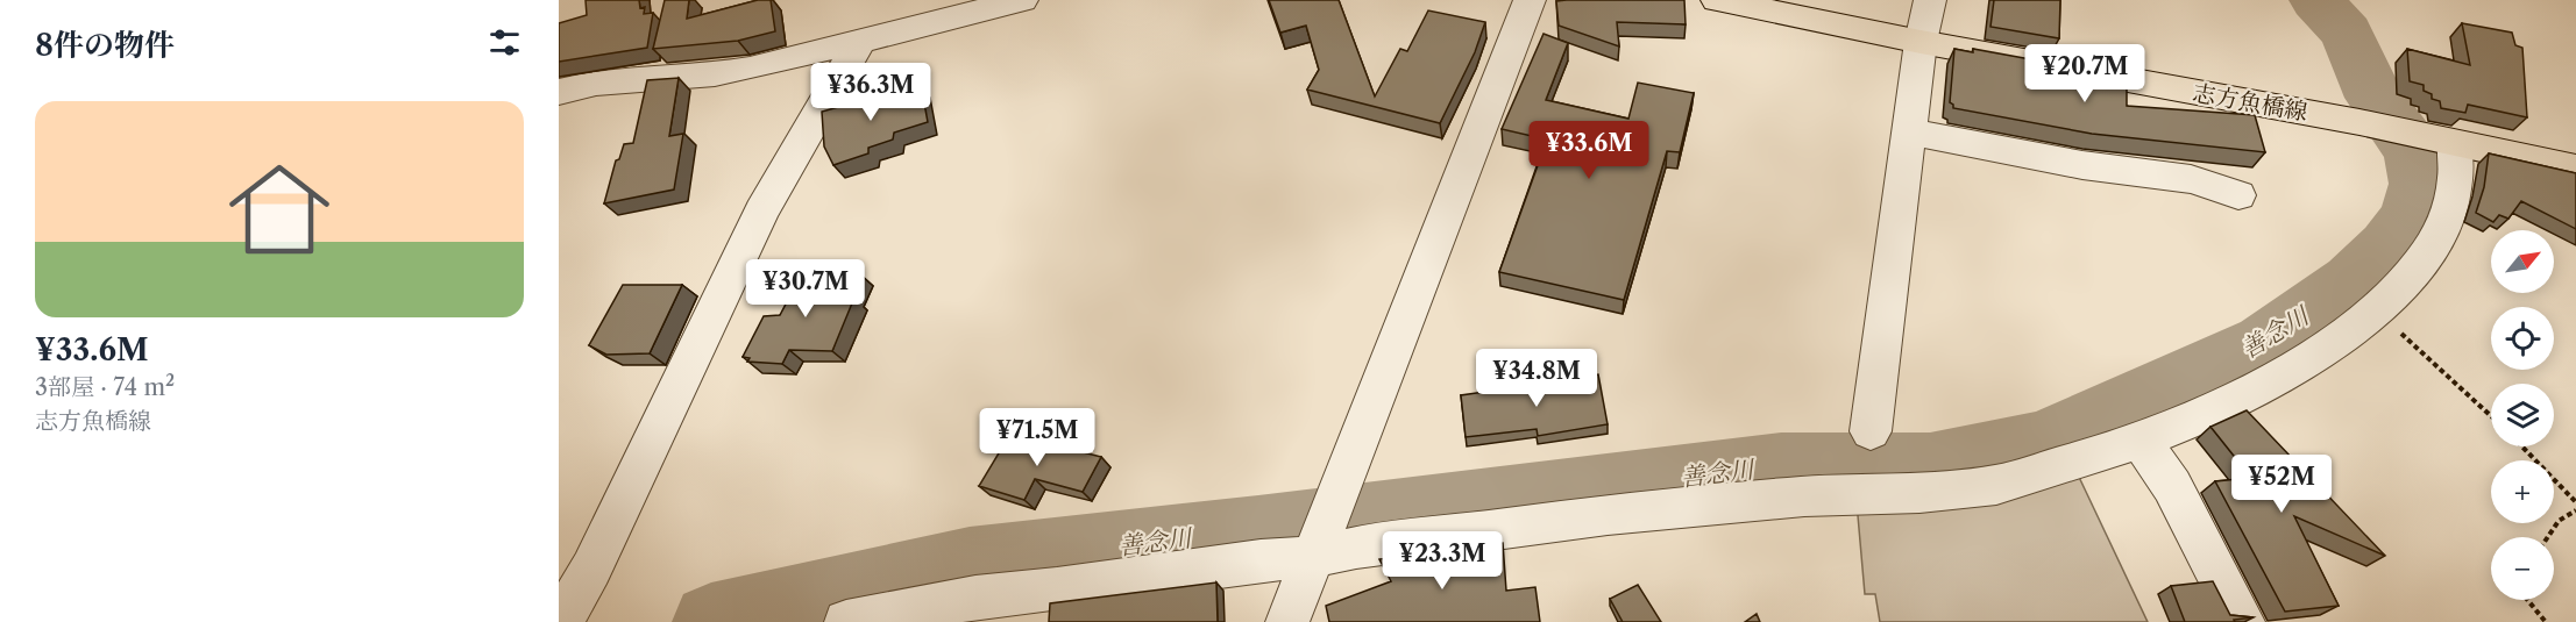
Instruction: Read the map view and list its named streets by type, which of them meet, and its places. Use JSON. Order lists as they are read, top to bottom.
{
  "streets": {
    "main road": ["志方魚橋線"]
  },
  "water": ["善念川"],
  "north": "top right",
  "page": {
    "heading": "8件の物件",
    "price": [
      "¥20.7M",
      "¥36.3M",
      "¥33.6M",
      "¥30.7M",
      "¥34.8M",
      "¥71.5M",
      "¥52M",
      "¥23.3M"
    ],
    "list": [
      {
        "name": "¥33.6M",
        "note": "3部屋 · 74 m² · 志方魚橋線"
      }
    ],
    "map_buttons": ["+", "−"]
  }
}
